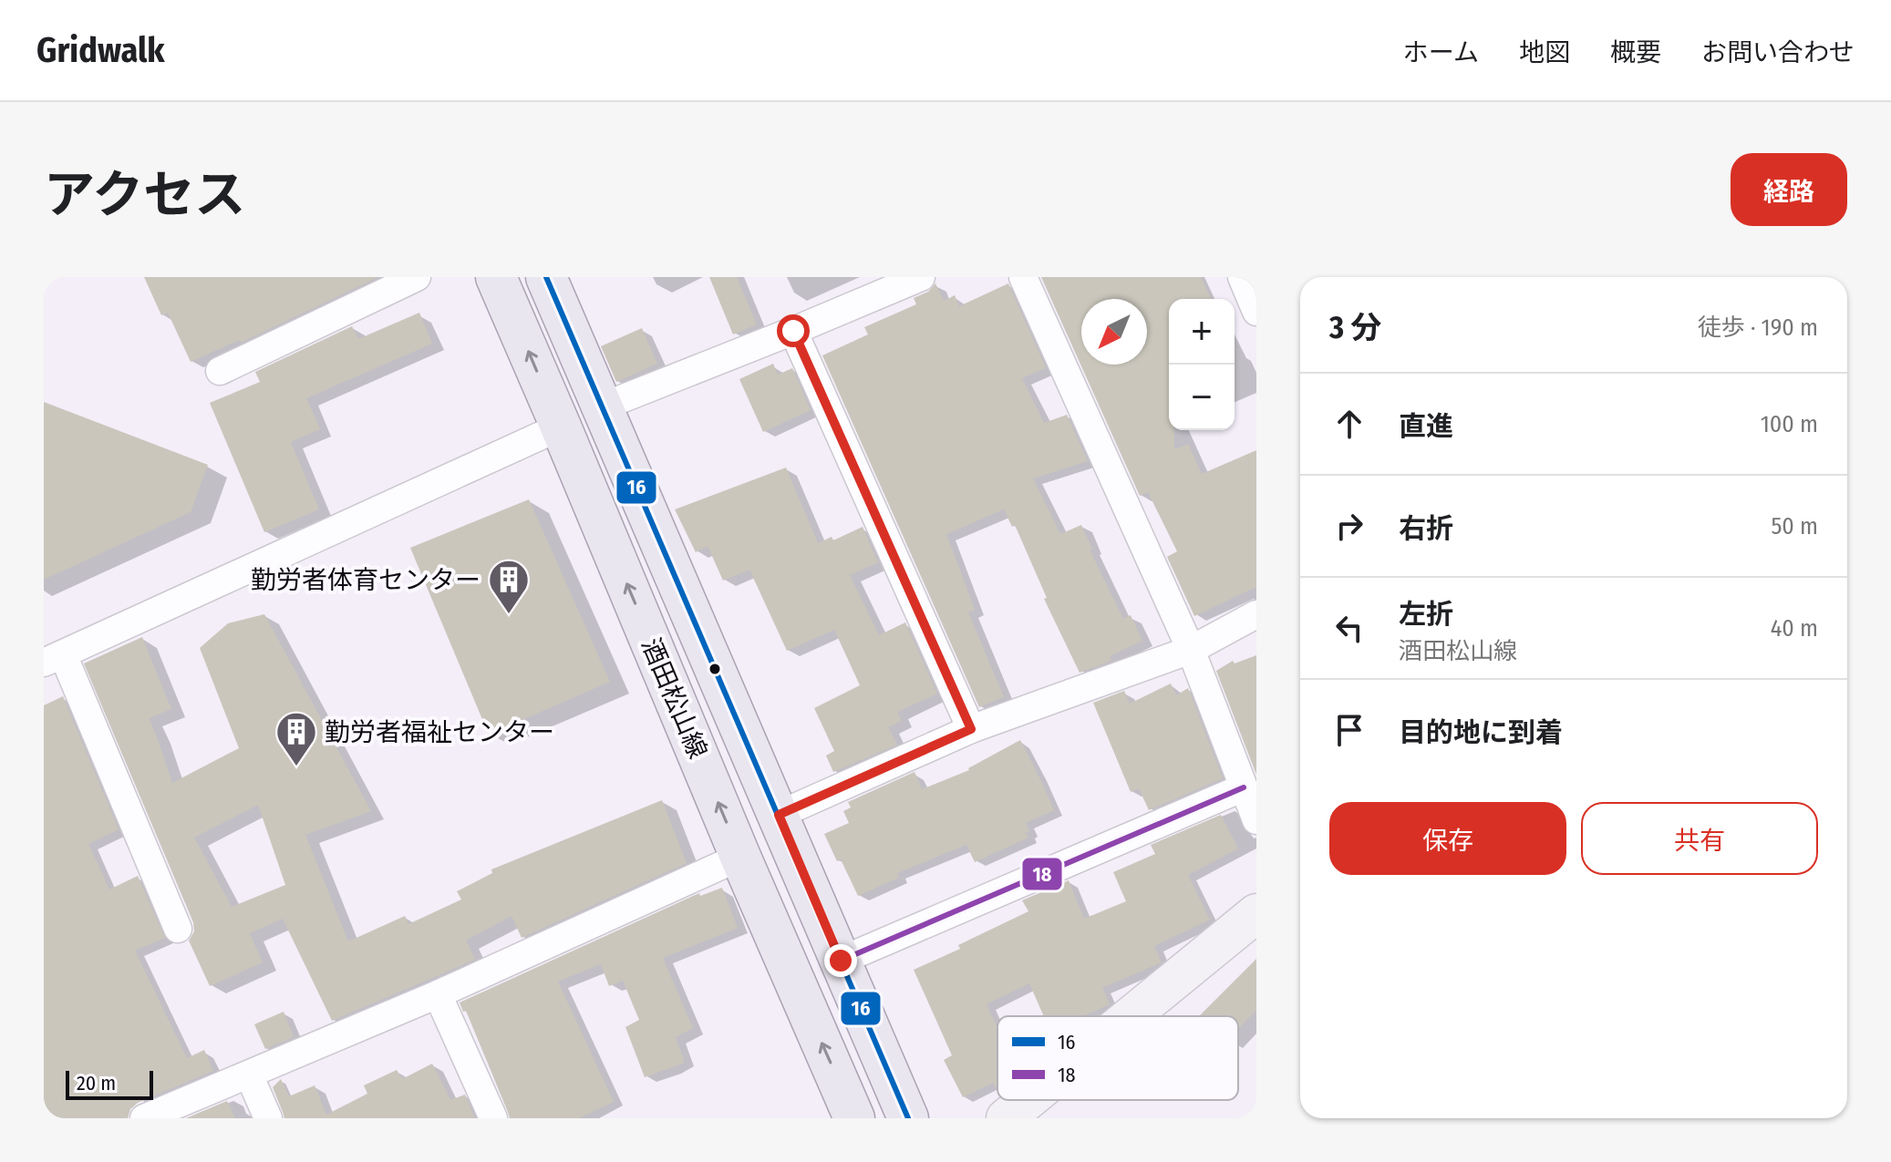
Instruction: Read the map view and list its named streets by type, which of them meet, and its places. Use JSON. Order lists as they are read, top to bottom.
{
  "streets": {
    "main road": ["酒田松山線"]
  },
  "places": {
    "building": ["勤労者体育センター", "勤労者福祉センター"]
  },
  "lines": ["transit line 16", "transit line 18"],
  "legend": ["16", "18"],
  "scale_bar": "20 m",
  "north": "bottom left",
  "page": {
    "header": "Gridwalk",
    "nav": [
      "ホーム",
      "地図",
      "概要",
      "お問い合わせ"
    ],
    "title": "アクセス",
    "buttons": [
      "経路",
      ["保存", "共有"]
    ],
    "heading": ["3 分", "徒歩 · 190 m"],
    "map_buttons": ["+", "−"],
    "list": [
      ["直進", "100 m"],
      ["右折", "50 m"],
      ["左折", "酒田松山線", "40 m"],
      "目的地に到着"
    ],
    "scale": "20 m"
  }
}
